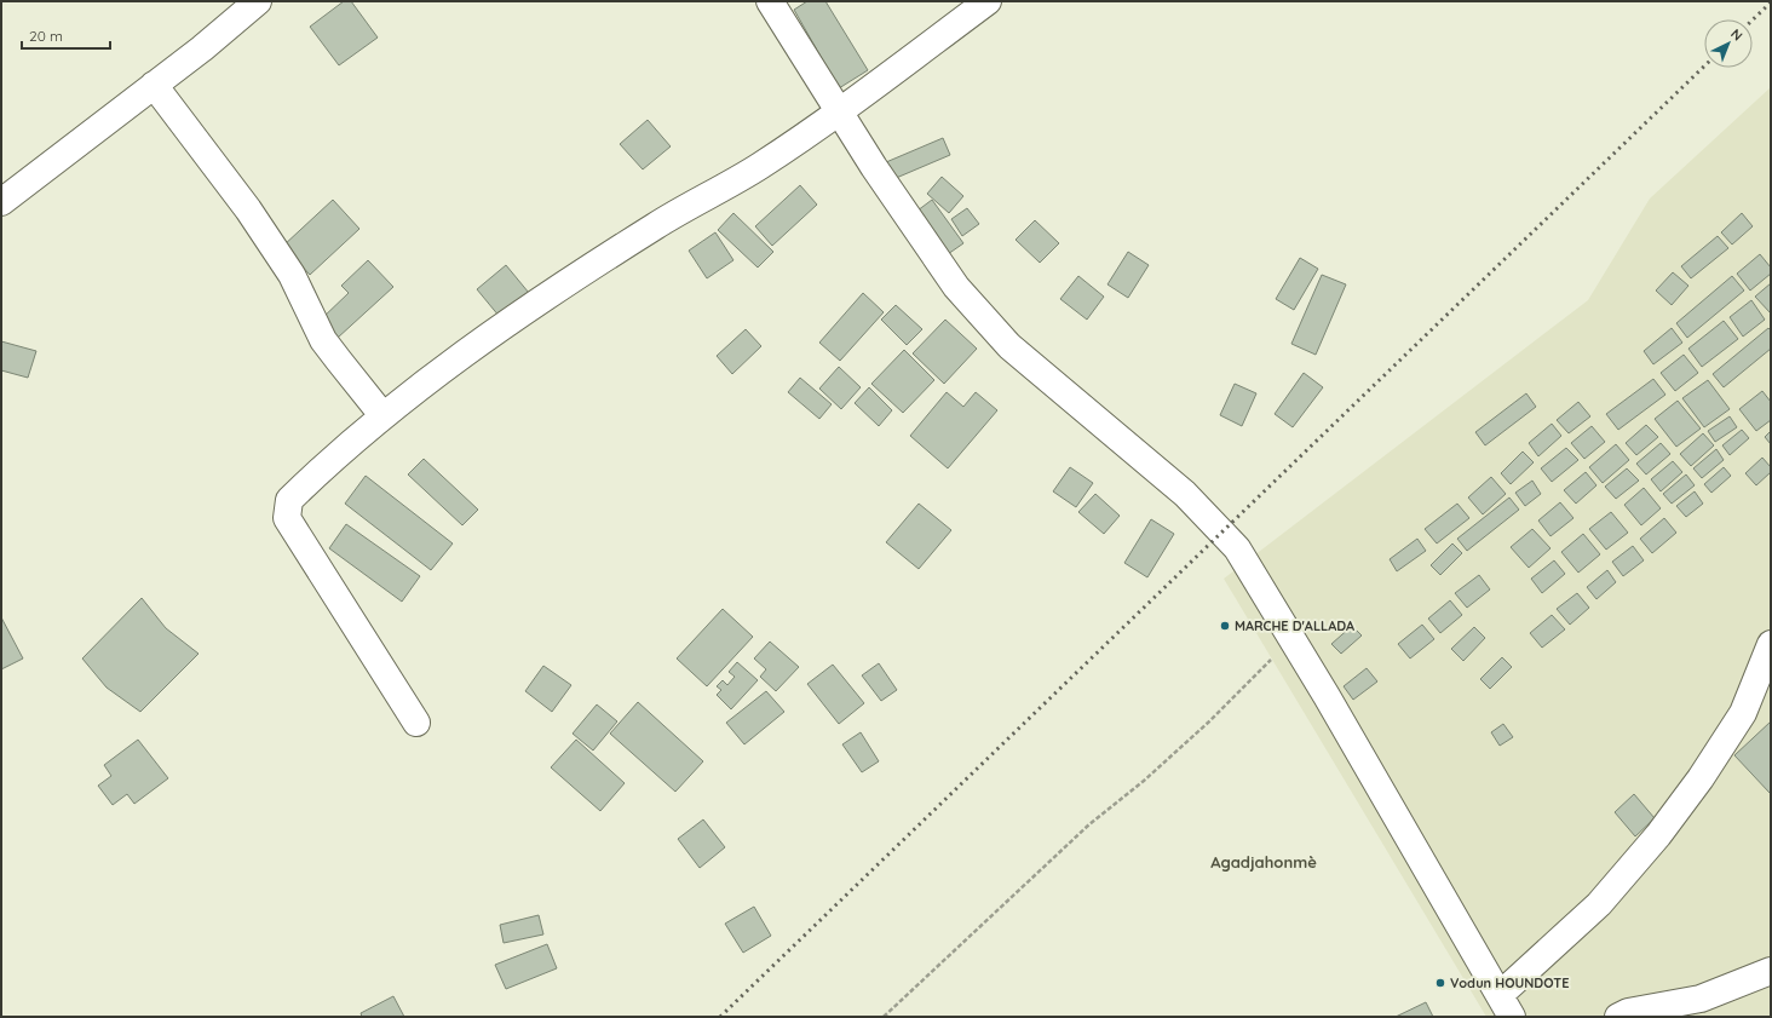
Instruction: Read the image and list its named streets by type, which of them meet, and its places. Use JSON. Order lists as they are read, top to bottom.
{
  "districts": ["Agadjahonmè"],
  "places": ["MARCHE D'ALLADA", "Vodun HOUNDOTE"],
  "scale_bar": "20 m",
  "north": "top right"
}
